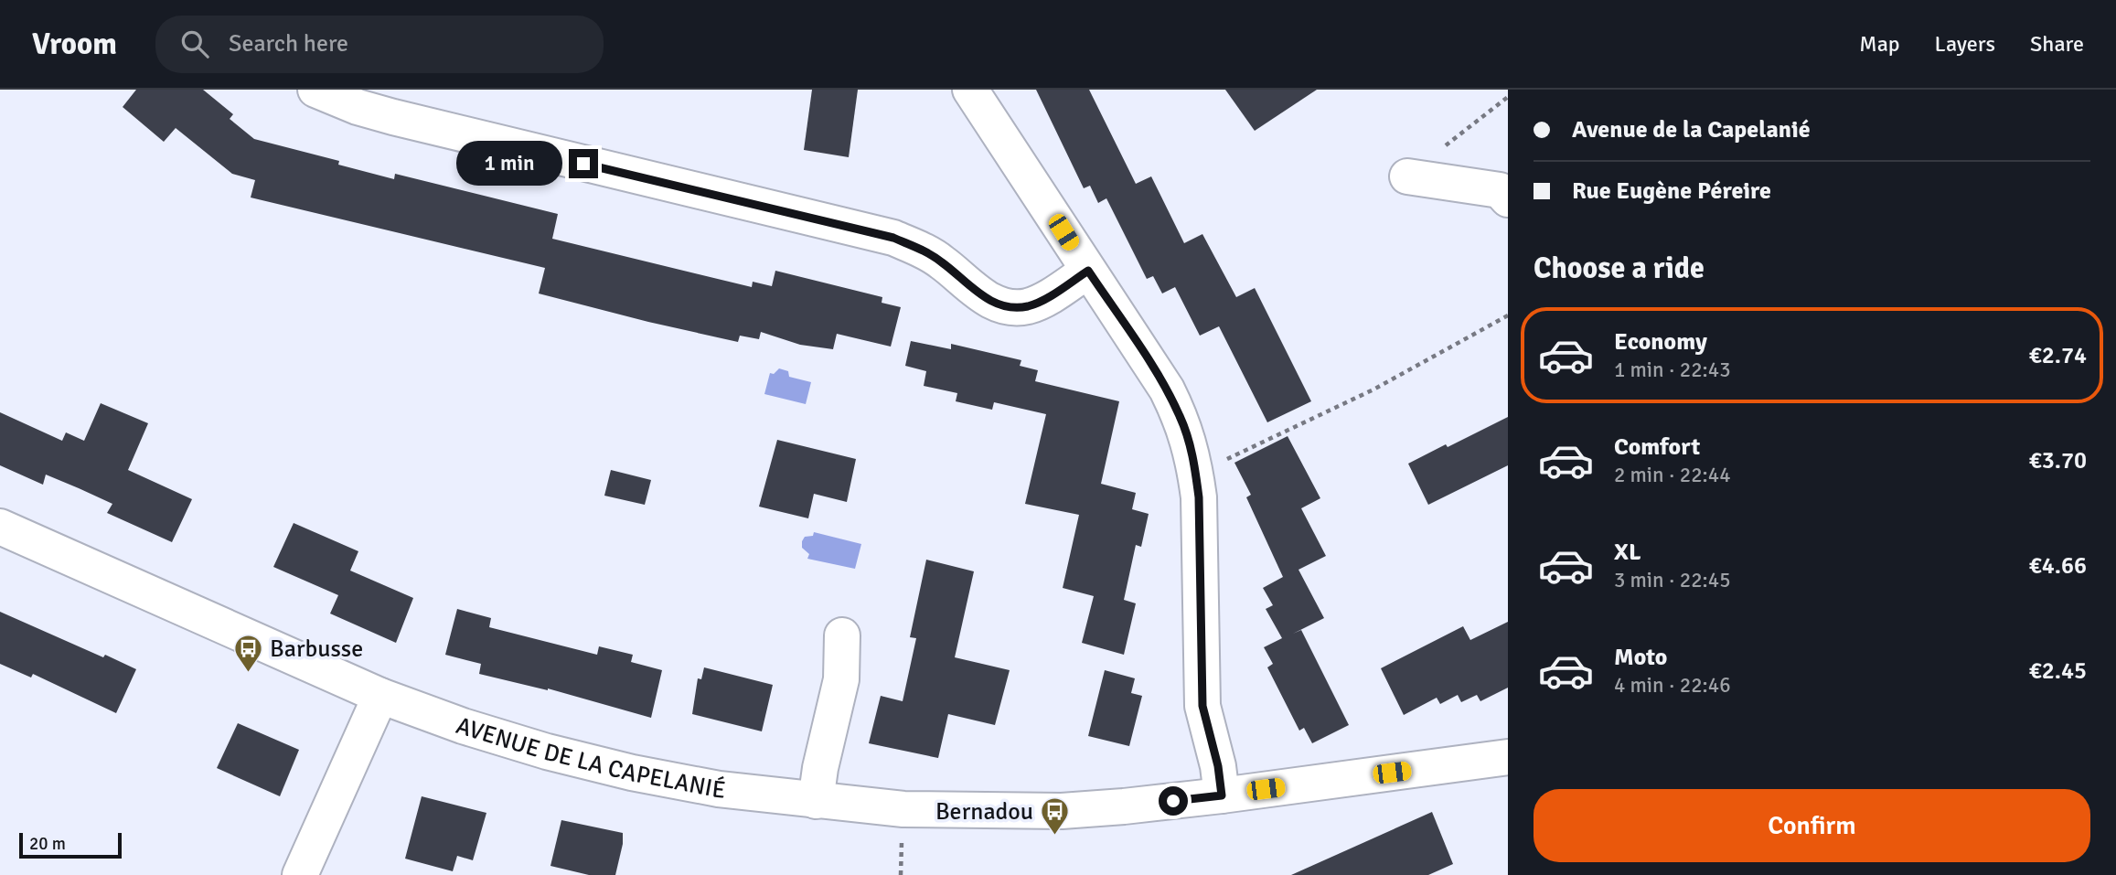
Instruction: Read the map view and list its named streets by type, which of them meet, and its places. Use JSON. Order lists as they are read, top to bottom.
{
  "streets": {
    "street": ["AVENUE DE LA CAPELANIÉ"]
  },
  "places": {
    "bus stop": ["Barbusse", "Bernadou"]
  },
  "scale_bar": "20 m",
  "page": {
    "header": "Vroom",
    "search": "Search here",
    "nav": ["Map", "Layers", "Share"],
    "banner": ["Avenue de la Capelanié", "Rue Eugène Péreire"],
    "bubble": "1 min",
    "heading": "Choose a ride",
    "list": [
      {
        "name": "Economy",
        "note": "1 min · 22:43",
        "value": "€2.74"
      },
      {
        "name": "Comfort",
        "note": "2 min · 22:44",
        "value": "€3.70"
      },
      {
        "name": "XL",
        "note": "3 min · 22:45",
        "value": "€4.66"
      },
      {
        "name": "Moto",
        "note": "4 min · 22:46",
        "value": "€2.45"
      }
    ],
    "buttons": "Confirm",
    "scale": "20 m"
  }
}
